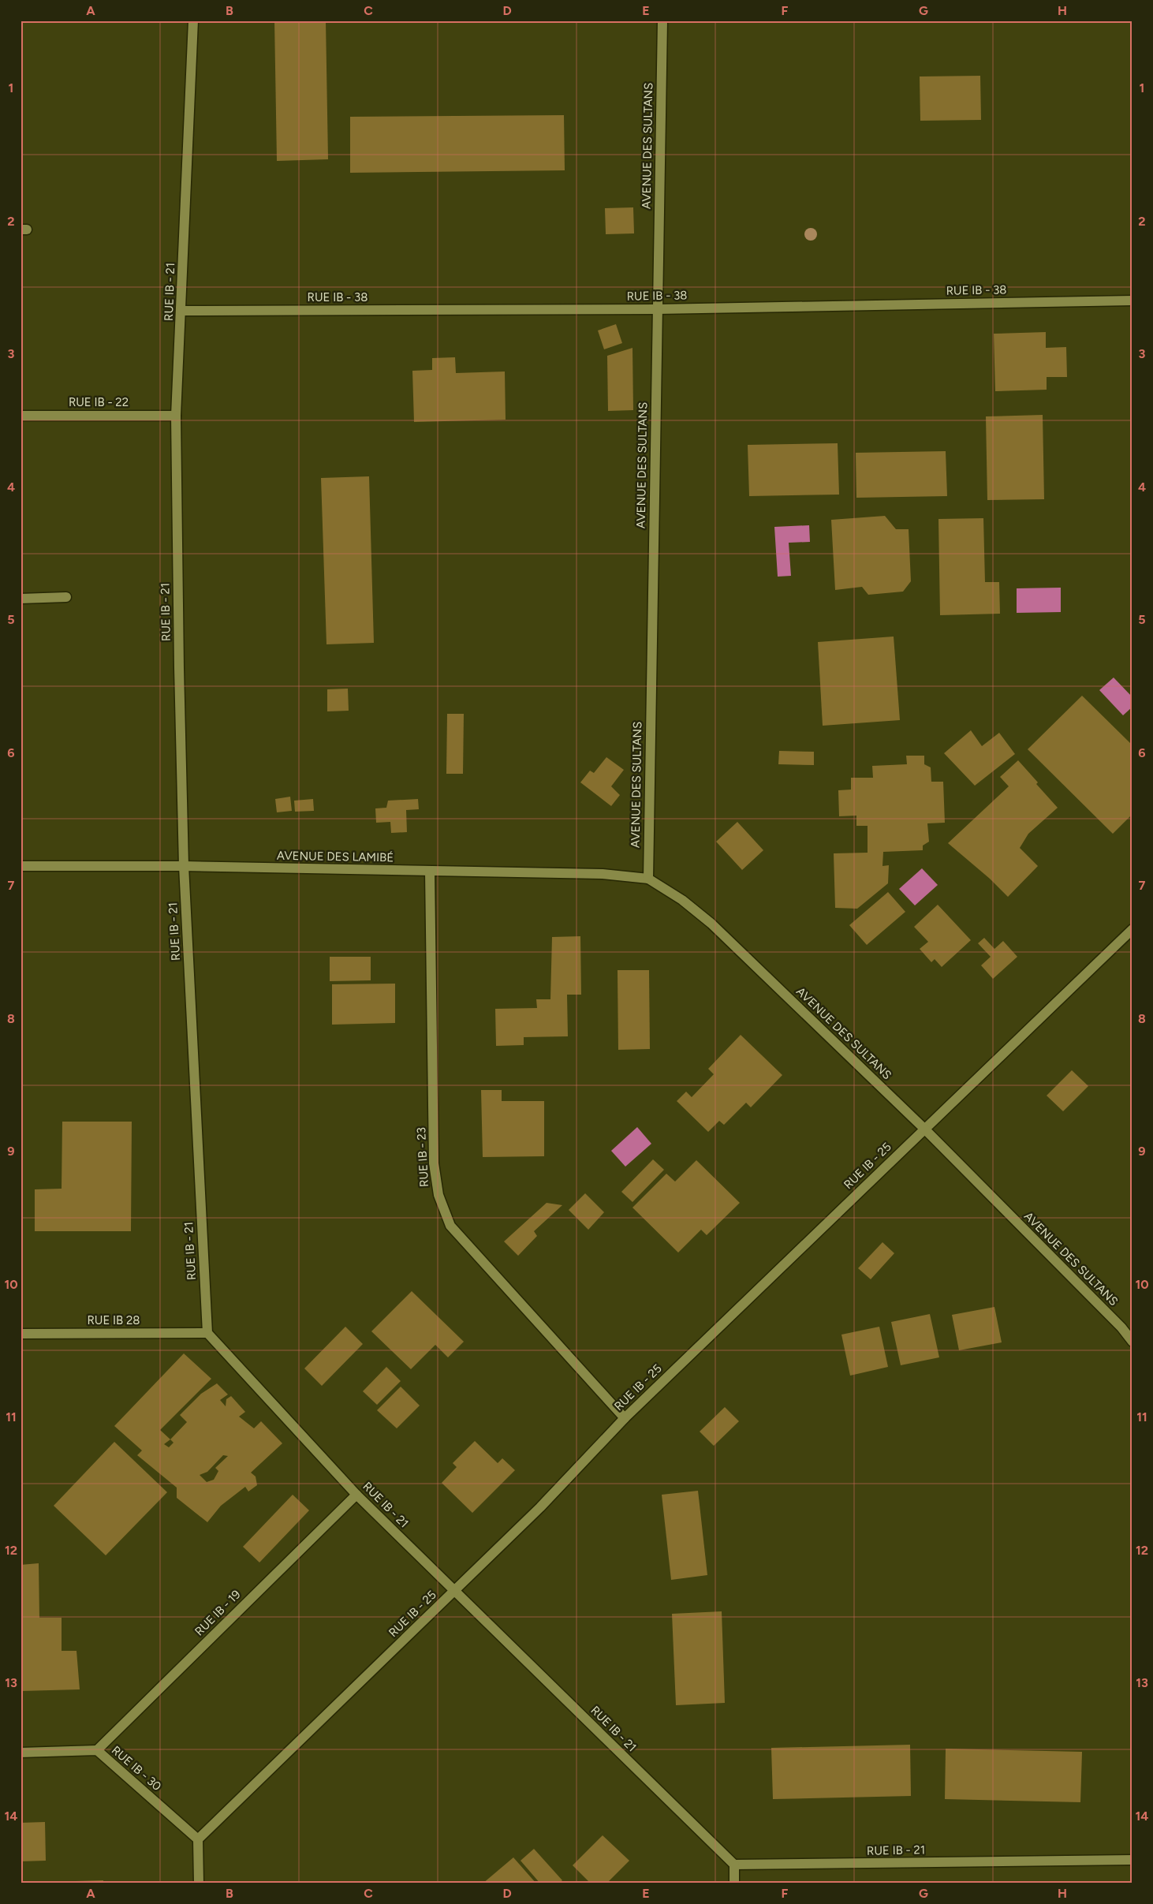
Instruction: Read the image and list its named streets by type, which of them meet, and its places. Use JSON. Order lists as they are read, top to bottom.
{
  "streets": {
    "street": [
      "AVENUE DES SULTANS",
      "RUE IB - 38",
      "RUE IB - 21",
      "RUE IB - 22",
      "AVENUE DES LAMIBÉ",
      "RUE IB - 23",
      "RUE IB - 25",
      "RUE IB 28",
      "RUE IB - 19",
      "RUE IB - 30"
    ]
  },
  "crossings": [
    ["AVENUE DES SULTANS", "RUE IB - 38"],
    ["AVENUE DES SULTANS", "AVENUE DES LAMIBÉ"],
    ["AVENUE DES SULTANS", "RUE IB - 25"],
    ["RUE IB - 38", "RUE IB - 21"],
    ["RUE IB - 21", "RUE IB - 22"],
    ["RUE IB - 21", "AVENUE DES LAMIBÉ"],
    ["RUE IB - 21", "RUE IB - 25"],
    ["RUE IB - 21", "RUE IB 28"],
    ["RUE IB - 21", "RUE IB - 19"],
    ["AVENUE DES LAMIBÉ", "RUE IB - 23"],
    ["RUE IB - 23", "RUE IB - 25"],
    ["RUE IB - 25", "RUE IB - 30"],
    ["RUE IB - 19", "RUE IB - 30"]
  ],
  "grid": {
    "columns": [
      "A",
      "B",
      "C",
      "D",
      "E",
      "F",
      "G",
      "H"
    ],
    "rows": [
      "1",
      "2",
      "3",
      "4",
      "5",
      "6",
      "7",
      "8",
      "9",
      "10",
      "11",
      "12",
      "13",
      "14"
    ]
  }
}
